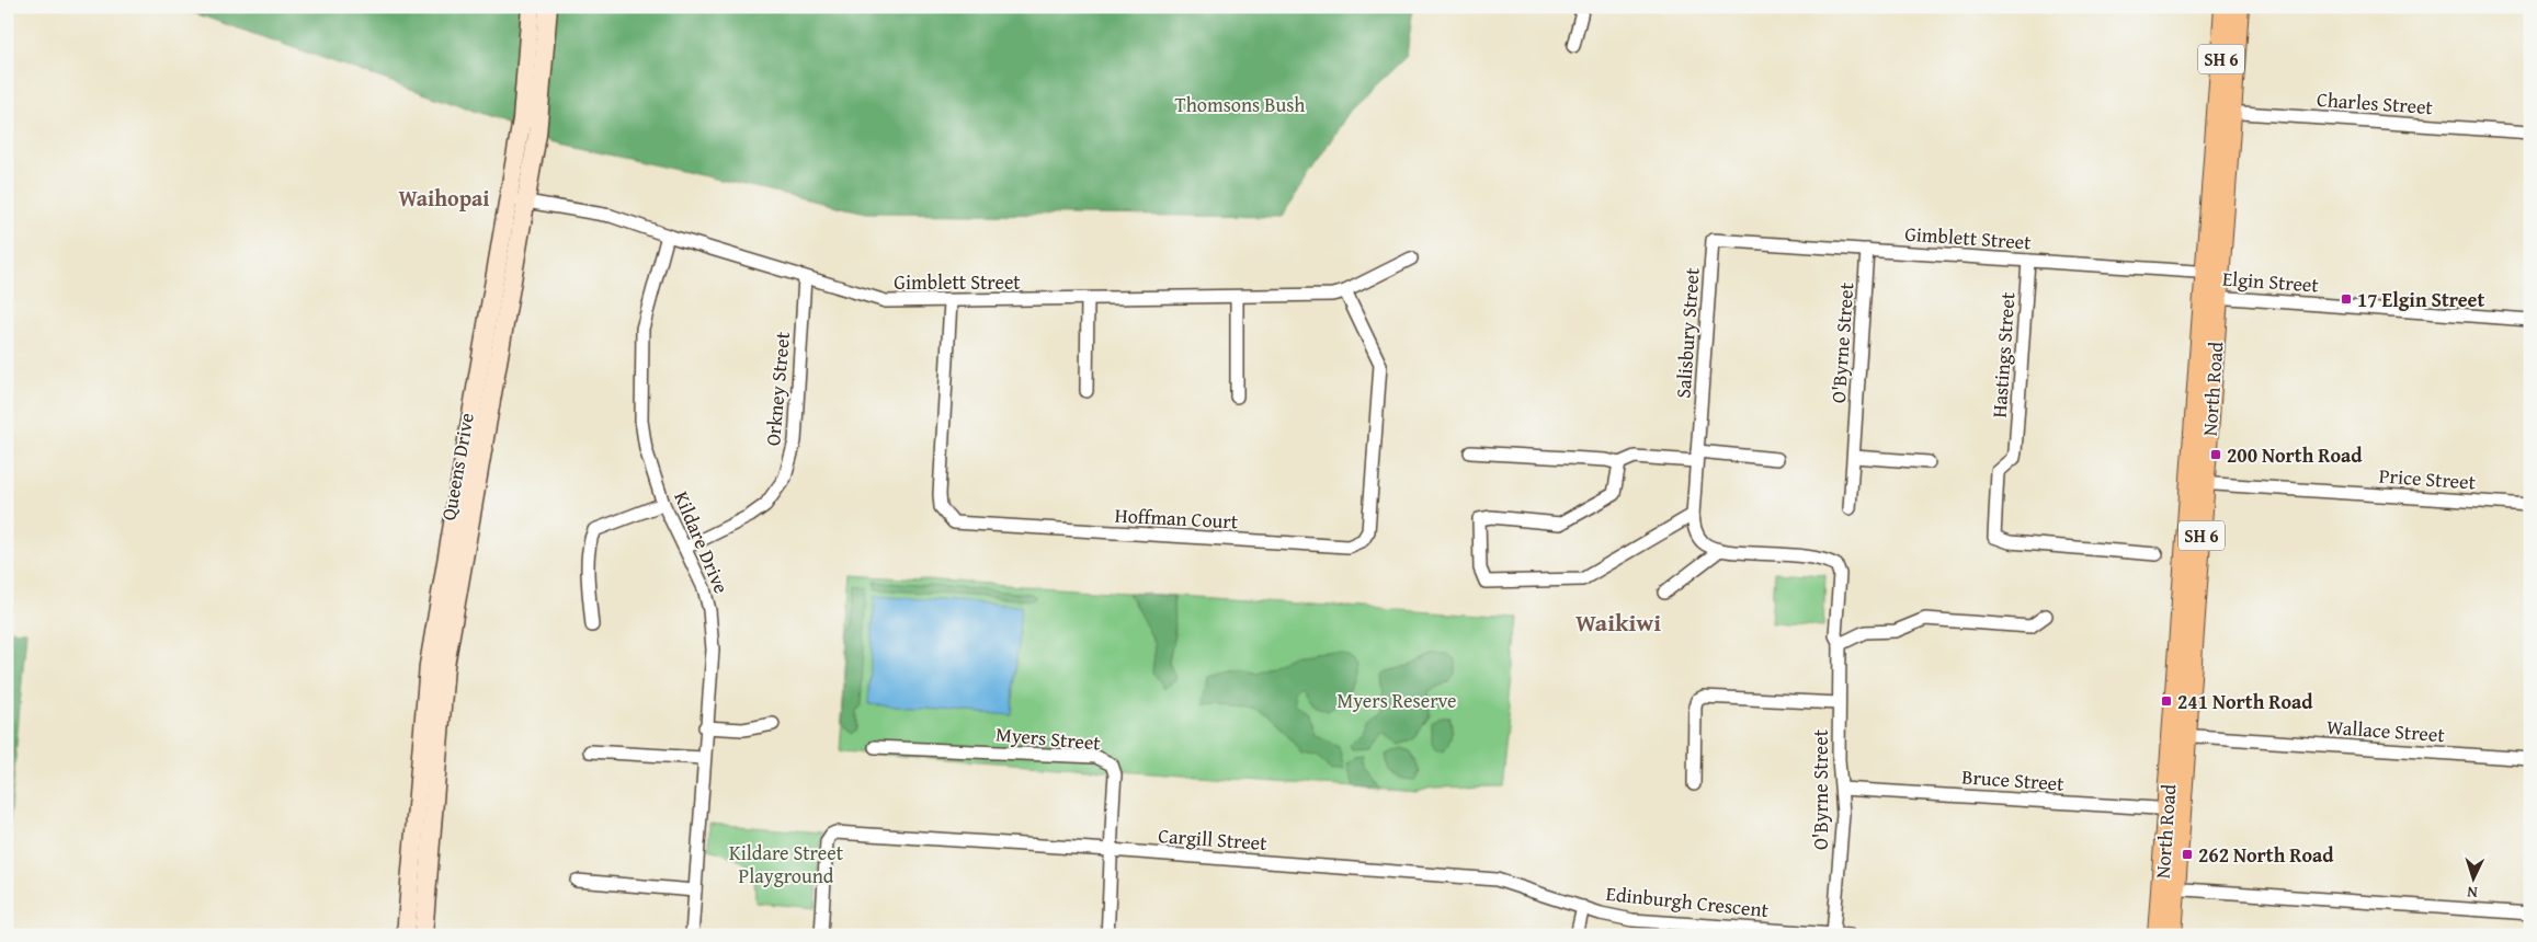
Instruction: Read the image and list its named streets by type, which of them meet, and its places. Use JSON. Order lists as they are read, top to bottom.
{
  "streets": {
    "main road": ["SH 6", "North Road", "Queens Drive"],
    "street": [
      "Charles Street",
      "Gimblett Street",
      "Elgin Street",
      "Salisbury Street",
      "O'Byrne Street",
      "Hastings Street",
      "Orkney Street",
      "Price Street",
      "Hoffman Court",
      "Kildare Drive",
      "Wallace Street",
      "Myers Street",
      "Bruce Street",
      "Cargill Street",
      "Edinburgh Crescent"
    ]
  },
  "crossings": [
    ["Charles Street", "North Road"],
    ["Gimblett Street", "Salisbury Street"],
    ["Gimblett Street", "O'Byrne Street"],
    ["Gimblett Street", "Hastings Street"],
    ["Gimblett Street", "Orkney Street"],
    ["Gimblett Street", "North Road"],
    ["Gimblett Street", "Queens Drive"],
    ["Gimblett Street", "Hoffman Court"],
    ["Gimblett Street", "Kildare Drive"],
    ["Elgin Street", "North Road"],
    ["O'Byrne Street", "Bruce Street"],
    ["O'Byrne Street", "Edinburgh Crescent"],
    ["Orkney Street", "Kildare Drive"],
    ["North Road", "Price Street"],
    ["North Road", "Wallace Street"],
    ["North Road", "Bruce Street"],
    ["Myers Street", "Cargill Street"],
    ["Cargill Street", "Edinburgh Crescent"]
  ],
  "districts": ["Waihopai", "Waikiwi"],
  "parks": ["Thomsons Bush", "Myers Reserve", "Kildare Street Playground"],
  "places": {
    "transit": [
      "17 Elgin Street",
      "200 North Road",
      "241 North Road",
      "262 North Road"
    ]
  },
  "north": "bottom"
}
